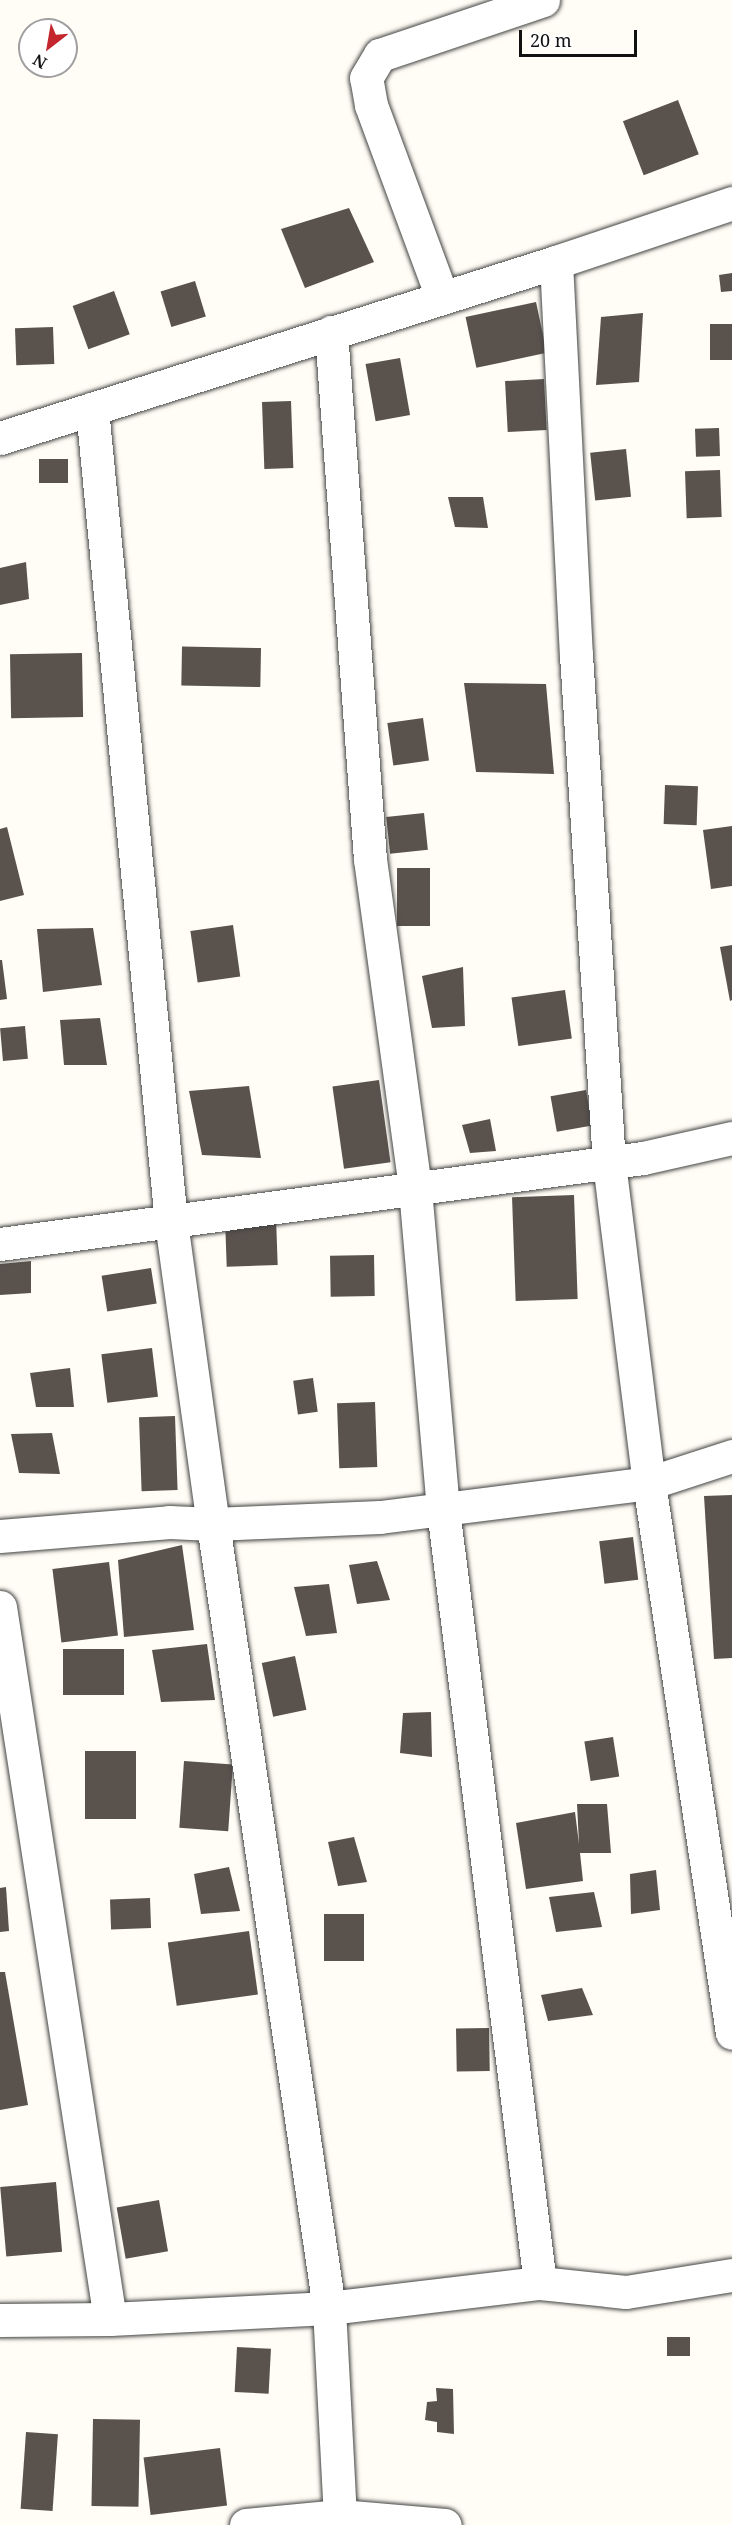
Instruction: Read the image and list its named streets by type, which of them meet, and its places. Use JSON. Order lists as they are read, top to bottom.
{
  "scale_bar": "20 m",
  "north": "bottom left"
}
